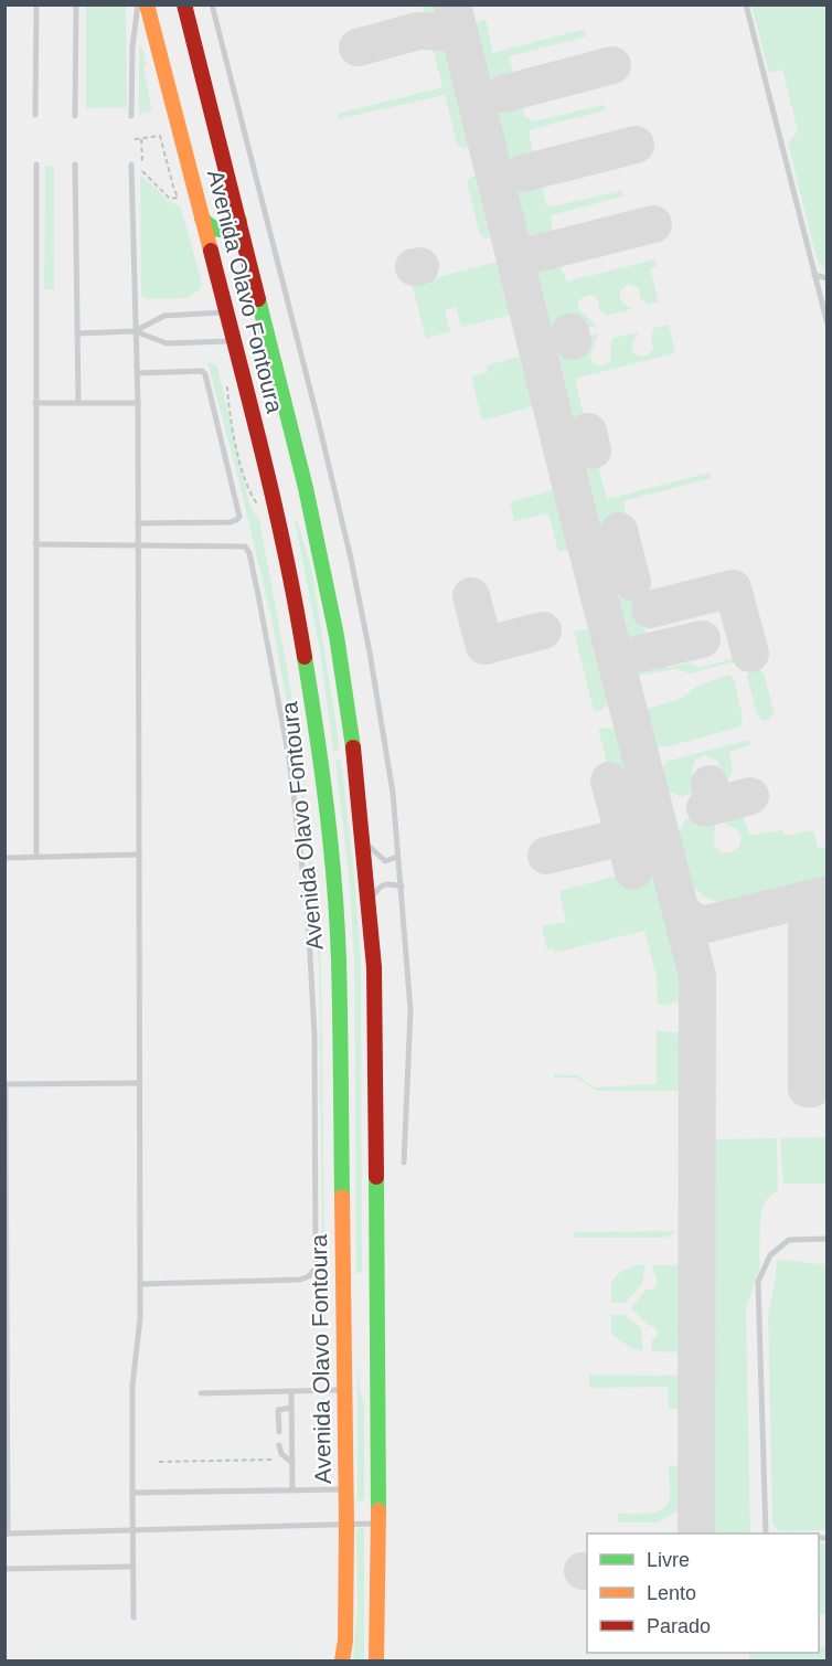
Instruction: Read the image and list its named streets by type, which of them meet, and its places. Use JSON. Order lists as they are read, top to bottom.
{
  "streets": {
    "main road": ["Avenida Olavo Fontoura"]
  },
  "legend": ["Livre", "Lento", "Parado"]
}
